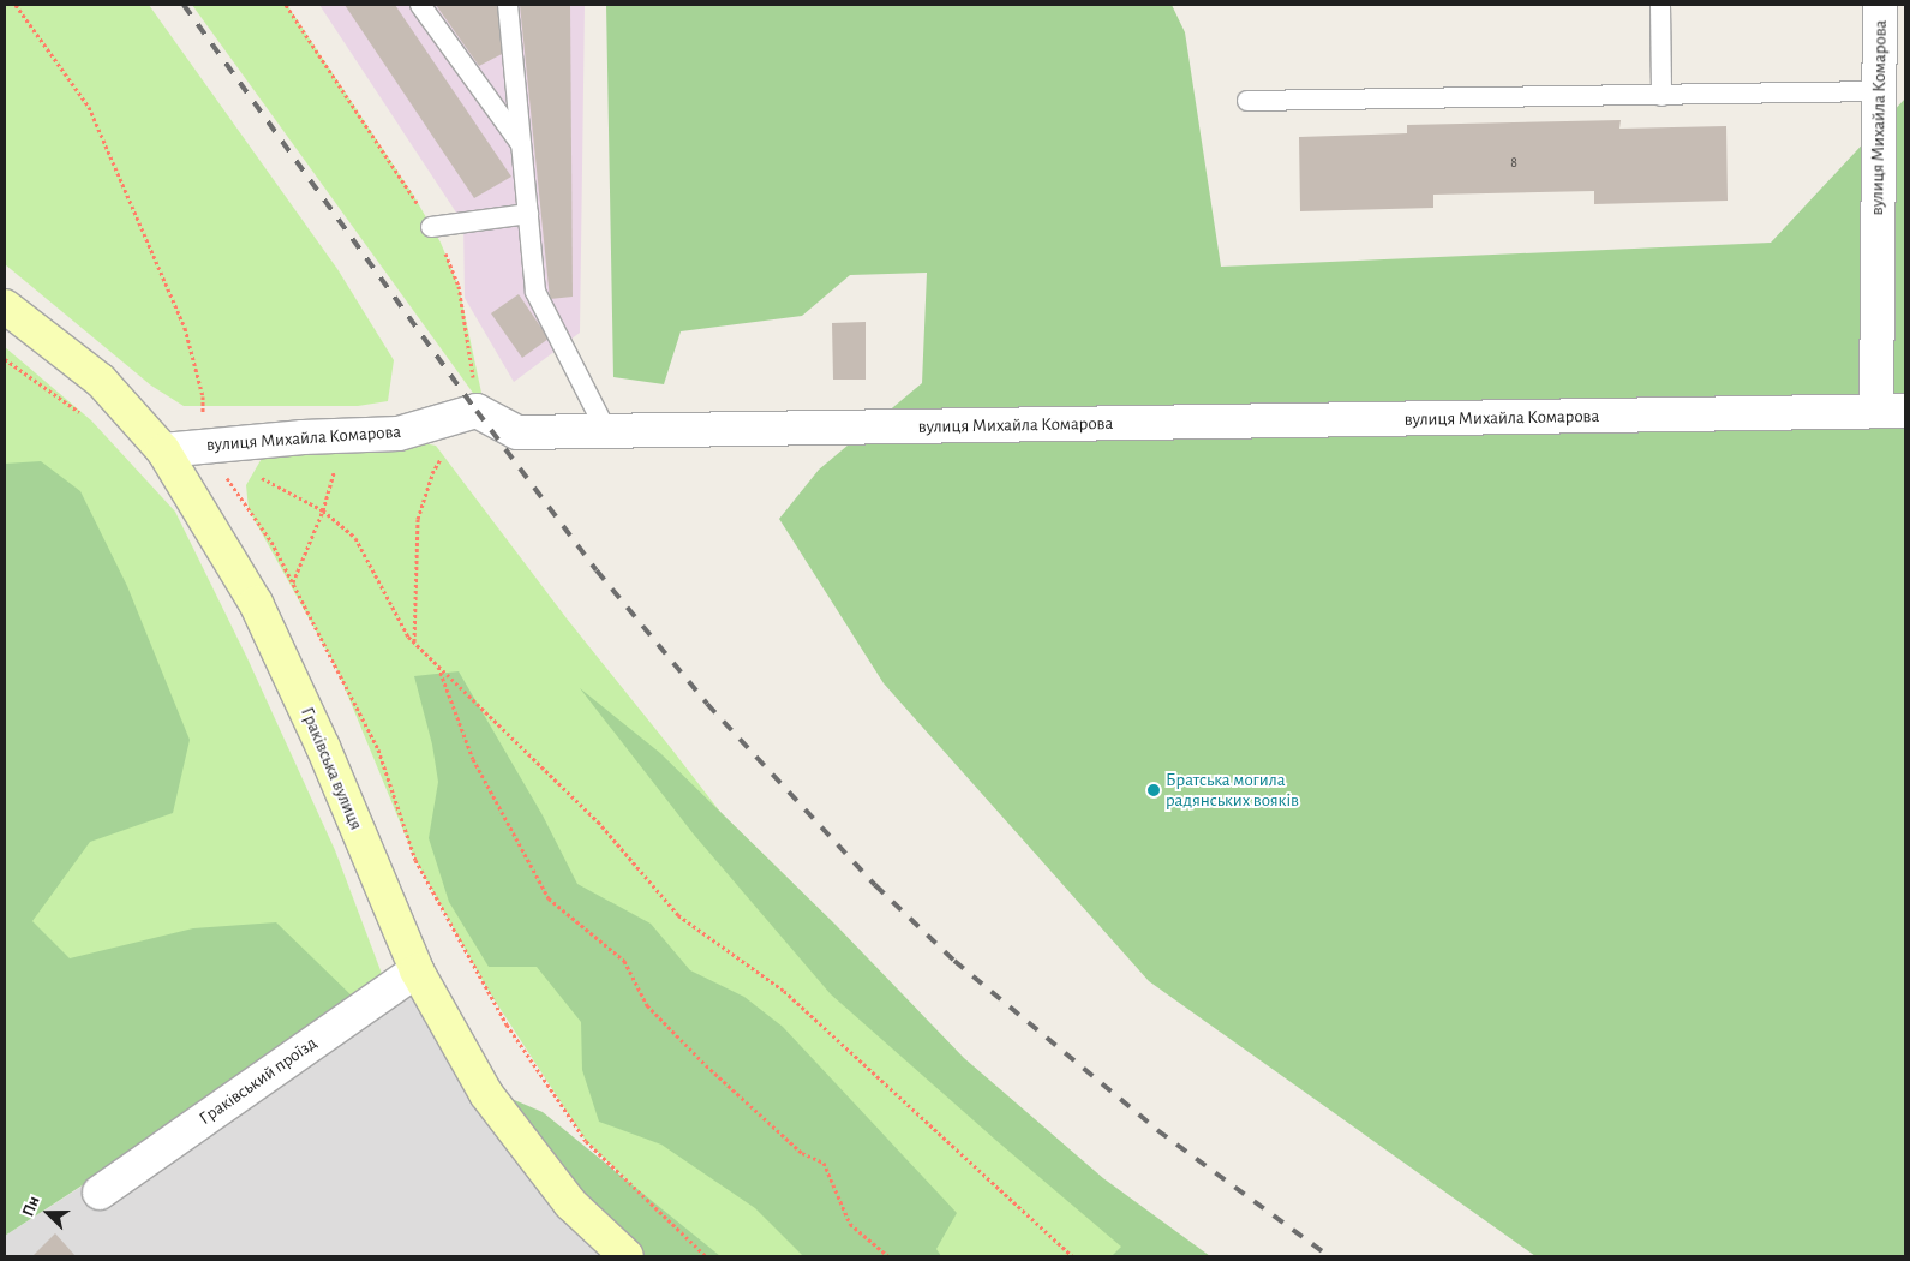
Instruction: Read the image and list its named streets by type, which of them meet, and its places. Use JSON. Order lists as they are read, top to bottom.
{
  "streets": {
    "street": ["вулиця Михайла Комарова", "Граківська вулиця", "Граківський проїзд"]
  },
  "crossings": [
    ["вулиця Михайла Комарова", "Граківська вулиця"],
    ["Граківська вулиця", "Граківський проїзд"]
  ],
  "places": ["Братська могила радянських вояків"],
  "house_numbers": ["8"],
  "north": "left"
}
